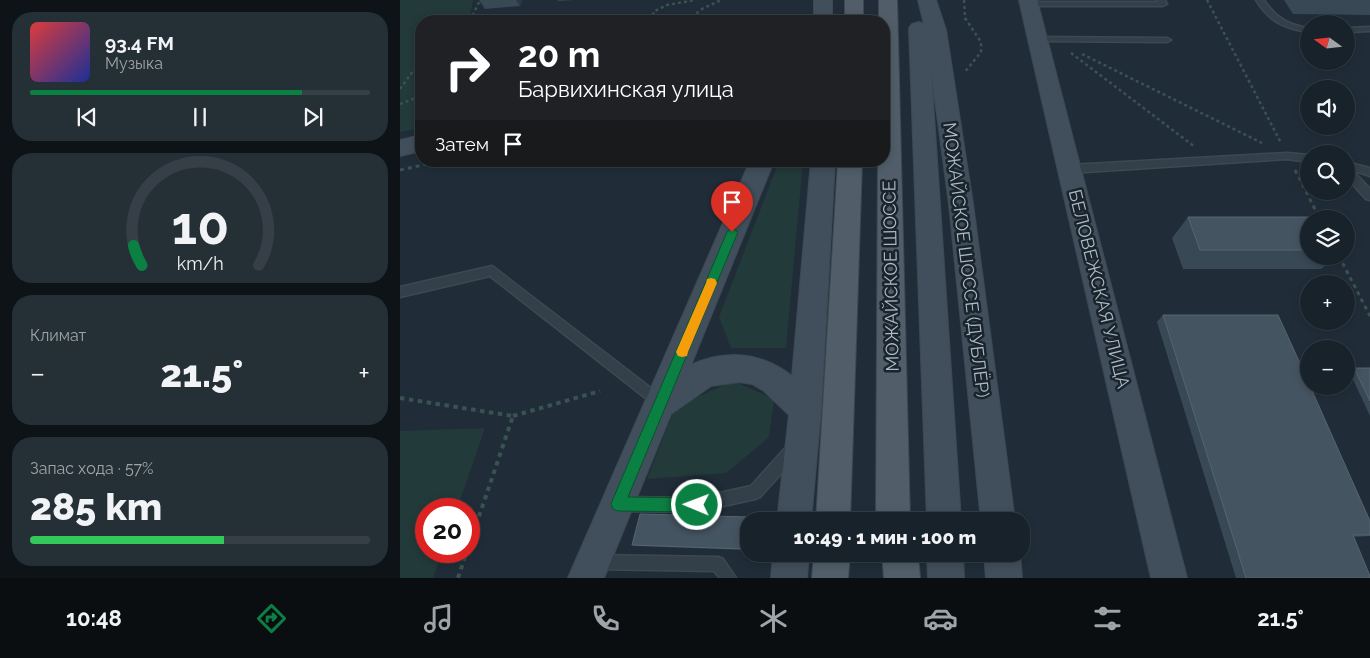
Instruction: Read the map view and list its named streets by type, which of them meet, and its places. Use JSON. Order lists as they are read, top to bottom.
{
  "streets": {
    "main road": ["МОЖАЙСКОЕ ШОССЕ (ДУБЛЁР)", "МОЖАЙСКОЕ ШОССЕ", "БЕЛОВЕЖСКАЯ УЛИЦА"]
  },
  "north": "left",
  "page": {
    "map_buttons": ["+", "−"],
    "turn": ["20 m", "Барвихинская улица"],
    "song": ["93.4 FM", "Музыка"],
    "then": "Затем",
    "tile": [
      "Климат",
      ["Запас хода · 57%", "285 km"]
    ],
    "heat": ["−", "21.5°", "+"],
    "limit": "20",
    "trip": "10:49 · 1 мин · 100 m",
    "tabs": ["10:48", "21.5°"],
    "gauge": ["10", "km/h"]
  }
}
